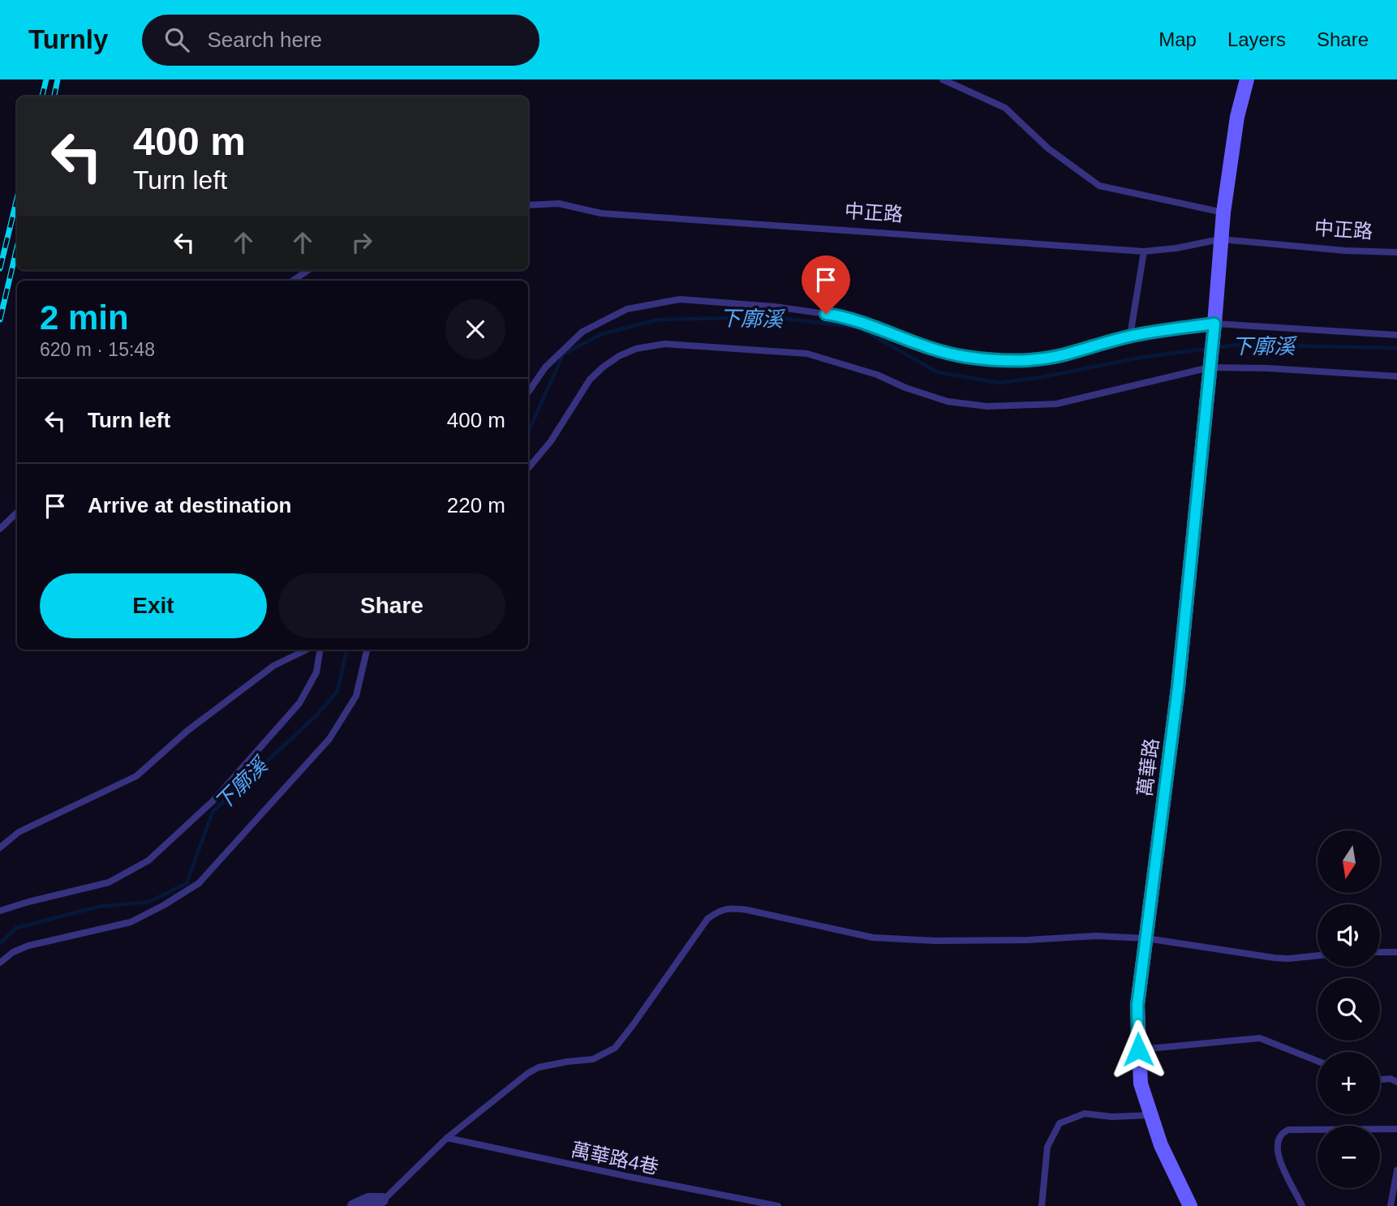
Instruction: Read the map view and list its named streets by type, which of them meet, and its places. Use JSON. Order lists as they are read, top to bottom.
{
  "streets": {
    "street": ["萬華路"],
    "lane": ["中正路", "萬華路4巷"]
  },
  "water": ["下廓溪"],
  "north": "bottom",
  "page": {
    "header": "Turnly",
    "search": "Search here",
    "nav": ["Map", "Layers", "Share"],
    "turn": ["400 m", "Turn left"],
    "heading": ["2 min", "620 m · 15:48"],
    "list": [
      {
        "name": "Turn left",
        "value": "400 m"
      },
      {
        "name": "Arrive at destination",
        "value": "220 m"
      }
    ],
    "buttons": ["Exit", "Share"],
    "map_buttons": ["+", "−"]
  }
}
